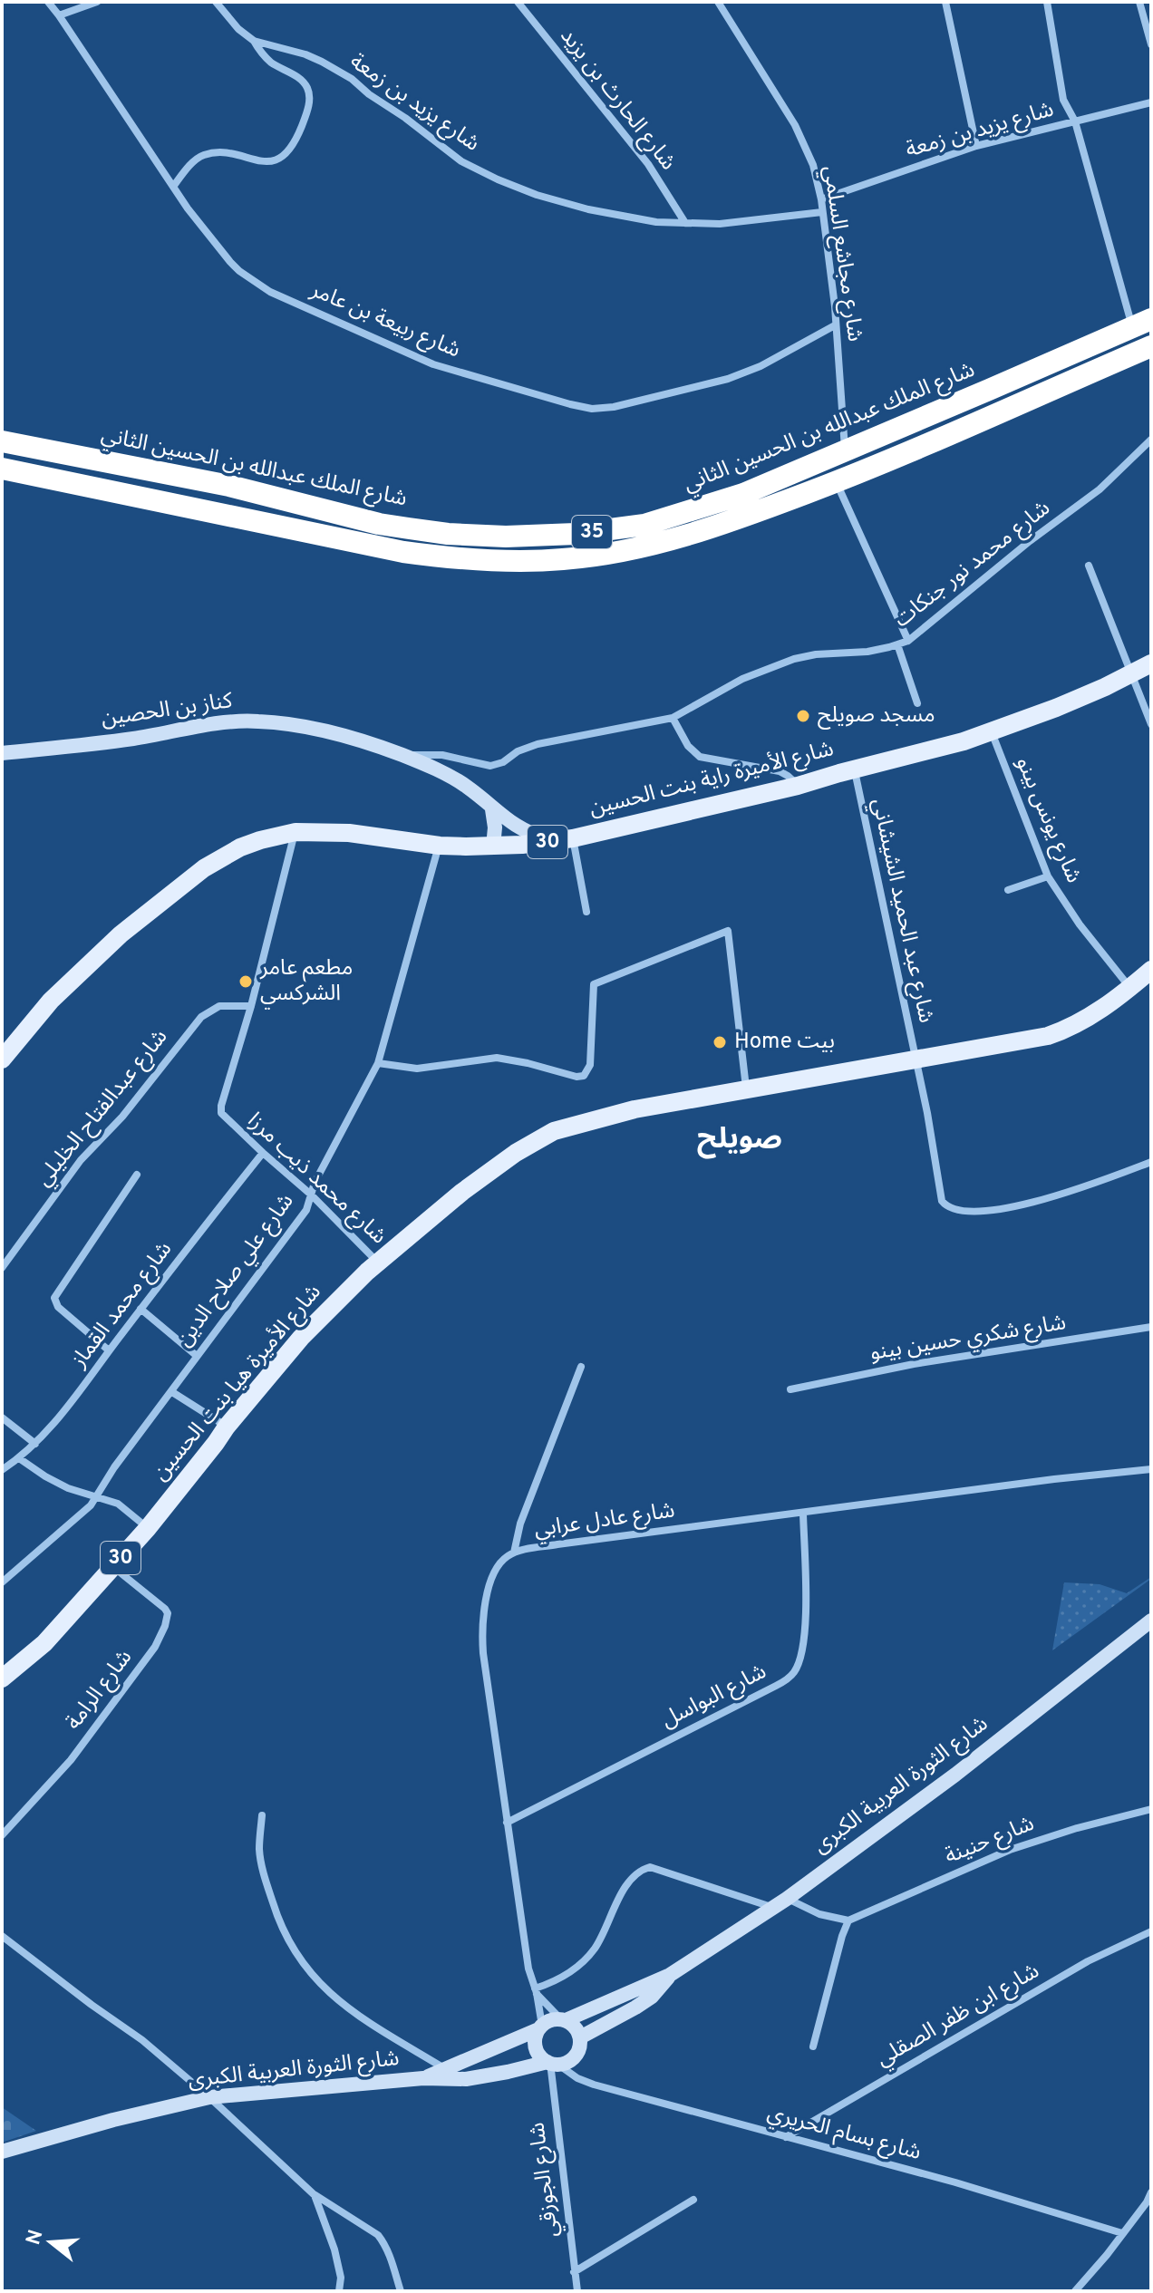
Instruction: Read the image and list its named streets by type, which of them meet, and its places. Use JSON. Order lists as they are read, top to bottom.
{
  "streets": {
    "highway": ["شارع الملك عبدالله بن الحسين الثاني", "35"],
    "main road": ["شارع الأميرة راية بنت الحسين", "30", "شارع الأميرة هيا بنت الحسين"],
    "street": [
      "شارع الحارث بن يزيد",
      "شارع يزيد بن زمعة",
      "شارع مجاشع السلمي",
      "شارع ربيعة بن عامر",
      "شارع محمد نور جنكات",
      "كناز بن الحصين",
      "شارع يونس بينو",
      "شارع عبد الحميد الشيشاني",
      "شارع عبدالفتاح الخليلي",
      "شارع محمد ذيب مرزا",
      "شارع علي صلاح الدين",
      "شارع محمد القماز",
      "شارع شكري حسين بينو",
      "شارع عادل عرابي",
      "شارع الرامة",
      "شارع البواسل",
      "شارع الثورة العربية الكبرى",
      "شارع حنينة",
      "شارع ابن ظفر الصقلي",
      "شارع بسام الحريري",
      "شارع الجوزقي"
    ]
  },
  "crossings": [
    ["شارع الحارث بن يزيد", "شارع يزيد بن زمعة"],
    ["شارع يزيد بن زمعة", "شارع مجاشع السلمي"],
    ["شارع مجاشع السلمي", "شارع ربيعة بن عامر"],
    ["شارع مجاشع السلمي", "شارع الملك عبدالله بن الحسين الثاني"],
    ["شارع محمد نور جنكات", "كناز بن الحصين"],
    ["كناز بن الحصين", "شارع الأميرة راية بنت الحسين"],
    ["شارع الأميرة راية بنت الحسين", "شارع يونس بينو"],
    ["شارع الأميرة راية بنت الحسين", "شارع عبد الحميد الشيشاني"],
    ["شارع الأميرة راية بنت الحسين", "شارع محمد ذيب مرزا"],
    ["شارع الأميرة راية بنت الحسين", "شارع علي صلاح الدين"],
    ["شارع يونس بينو", "شارع الأميرة هيا بنت الحسين"],
    ["شارع عبد الحميد الشيشاني", "شارع الأميرة هيا بنت الحسين"],
    ["شارع عبدالفتاح الخليلي", "شارع محمد ذيب مرزا"],
    ["شارع محمد ذيب مرزا", "شارع علي صلاح الدين"],
    ["شارع محمد ذيب مرزا", "شارع محمد القماز"],
    ["شارع محمد ذيب مرزا", "شارع الأميرة هيا بنت الحسين"],
    ["شارع الأميرة هيا بنت الحسين", "شارع الرامة"],
    ["شارع عادل عرابي", "شارع البواسل"],
    ["شارع عادل عرابي", "شارع الثورة العربية الكبرى"],
    ["شارع عادل عرابي", "شارع بسام الحريري"],
    ["شارع عادل عرابي", "شارع الجوزقي"],
    ["شارع الثورة العربية الكبرى", "شارع بسام الحريري"],
    ["شارع الثورة العربية الكبرى", "شارع الجوزقي"],
    ["شارع ابن ظفر الصقلي", "شارع بسام الحريري"],
    ["شارع بسام الحريري", "شارع الجوزقي"]
  ],
  "districts": ["صويلح"],
  "places": ["مسجد صويلح", "مطعم عامر الشركسي", "Home بيت"],
  "north": "left"
}
